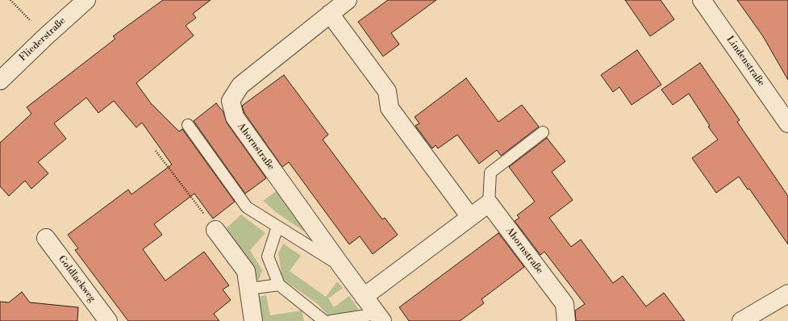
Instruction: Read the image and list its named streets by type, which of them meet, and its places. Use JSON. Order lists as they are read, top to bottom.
{
  "streets": {
    "street": [
      "Fliederstraße",
      "Lindenstraße",
      "Ahornstraße",
      "Goldlackweg"
    ]
  }
}
